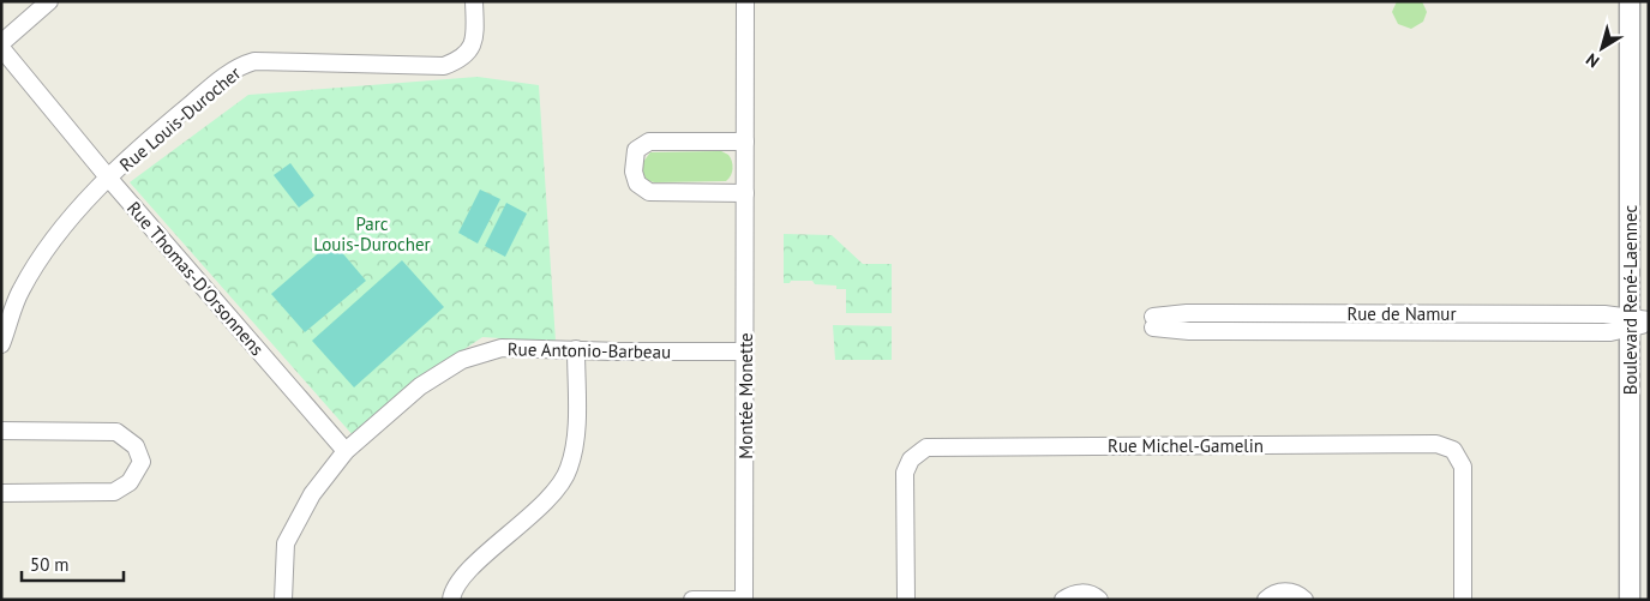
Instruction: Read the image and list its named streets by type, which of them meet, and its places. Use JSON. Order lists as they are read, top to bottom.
{
  "streets": {
    "street": [
      "Rue Louis-Durocher",
      "Rue Thomas-D'Orsonnens",
      "Boulevard René-Laennec",
      "Rue de Namur",
      "Rue Antonio-Barbeau",
      "Montée Monette",
      "Rue Michel-Gamelin"
    ]
  },
  "crossings": [
    ["Rue Louis-Durocher", "Rue Thomas-D'Orsonnens"],
    ["Rue Thomas-D'Orsonnens", "Rue Antonio-Barbeau"],
    ["Boulevard René-Laennec", "Rue de Namur"],
    ["Rue Antonio-Barbeau", "Montée Monette"]
  ],
  "parks": ["Parc Louis-Durocher"],
  "scale_bar": "50 m",
  "north": "bottom left"
}
